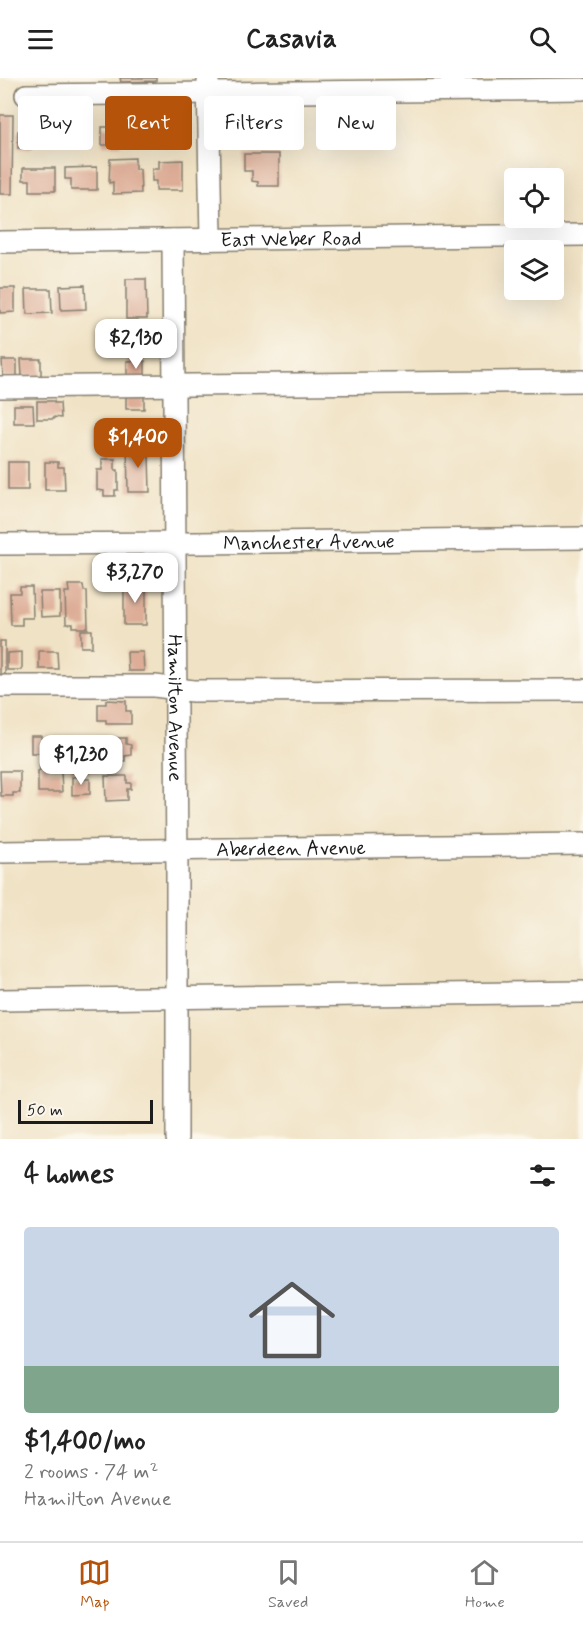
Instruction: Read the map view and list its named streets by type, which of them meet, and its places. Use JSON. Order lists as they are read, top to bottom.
{
  "streets": {
    "street": [
      "East Weber Road",
      "Manchester Avenue",
      "Hamilton Avenue",
      "Aberdeen Avenue"
    ]
  },
  "crossings": [
    ["East Weber Road", "Hamilton Avenue"],
    ["Manchester Avenue", "Hamilton Avenue"],
    ["Hamilton Avenue", "Aberdeen Avenue"]
  ],
  "scale_bar": "50 m",
  "page": {
    "header": "Casavia",
    "chip": [
      "Buy",
      "Rent",
      "Filters",
      "New"
    ],
    "price": [
      "$2,130",
      "$1,400",
      "$3,270",
      "$1,230"
    ],
    "scale": "50 m",
    "heading": "4 homes",
    "list": [
      {
        "name": "$1,400/mo",
        "note": "2 rooms · 74 m² · Hamilton Avenue"
      }
    ],
    "tabs": ["Map", "Saved", "Home"]
  }
}
